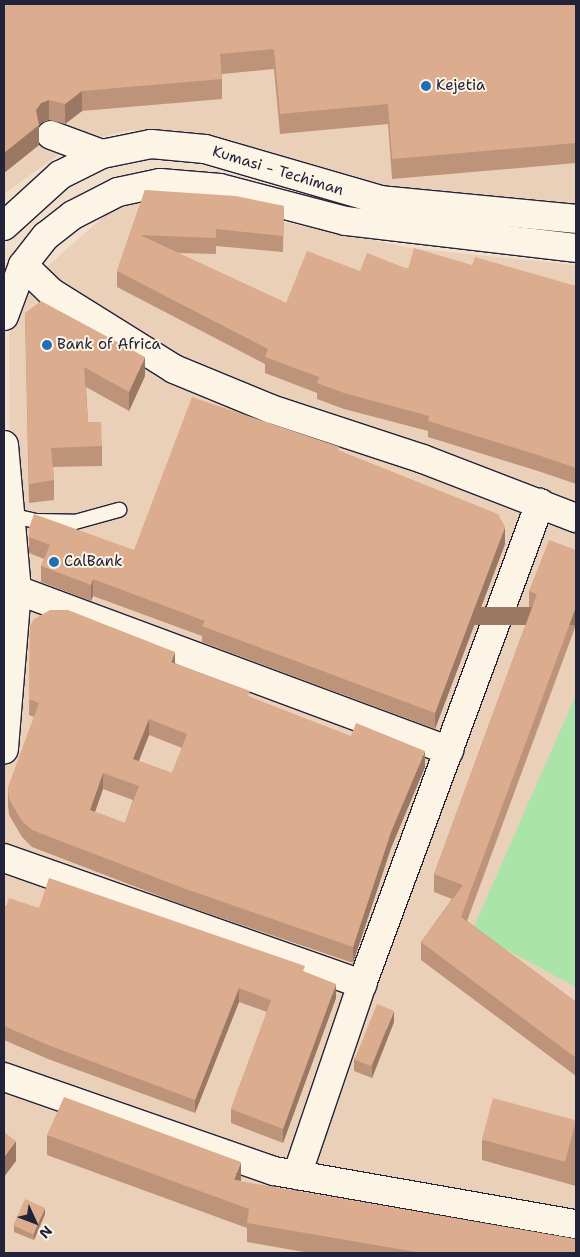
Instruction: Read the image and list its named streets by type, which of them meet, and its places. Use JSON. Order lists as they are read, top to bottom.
{
  "streets": {
    "street": ["Kumasi - Techiman"]
  },
  "places": ["Kejetia", "Bank of Africa", "CalBank"],
  "north": "bottom right"
}
